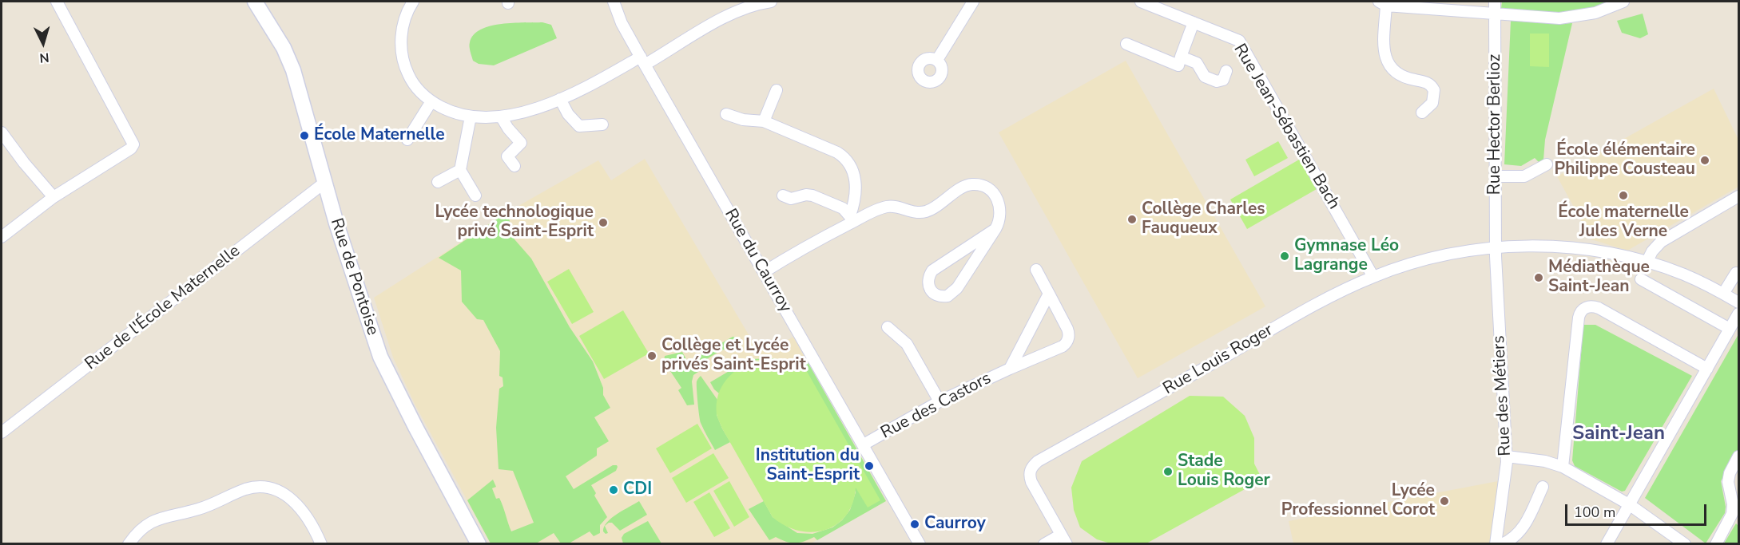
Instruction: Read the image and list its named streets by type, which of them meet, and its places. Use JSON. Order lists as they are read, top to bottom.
{
  "streets": {
    "street": [
      "Rue Hector Berlioz",
      "Rue Jean-Sébastien Bach",
      "Rue du Caurroy",
      "Rue de Pontoise",
      "Rue de l'École Maternelle",
      "Rue Louis Roger",
      "Rue des Métiers",
      "Rue des Castors"
    ]
  },
  "crossings": [
    ["Rue Hector Berlioz", "Rue Louis Roger"],
    ["Rue Hector Berlioz", "Rue des Métiers"],
    ["Rue Jean-Sébastien Bach", "Rue Louis Roger"],
    ["Rue du Caurroy", "Rue des Castors"],
    ["Rue de Pontoise", "Rue de l'École Maternelle"],
    ["Rue Louis Roger", "Rue des Métiers"]
  ],
  "districts": ["Saint-Jean"],
  "places": [
    "École Maternelle",
    "École élémentaire Philippe Cousteau",
    "École maternelle Jules Verne",
    "Collège Charles Fauqueux",
    "Lycée technologique privé Saint-Esprit",
    "Gymnase Léo Lagrange",
    "Médiathèque Saint-Jean",
    "Collège et Lycée privés Saint-Esprit",
    "Institution du Saint-Esprit",
    "Stade Louis Roger",
    "CDI",
    "Lycée Professionnel Corot",
    "Caurroy"
  ],
  "scale_bar": "100 m",
  "north": "bottom"
}
